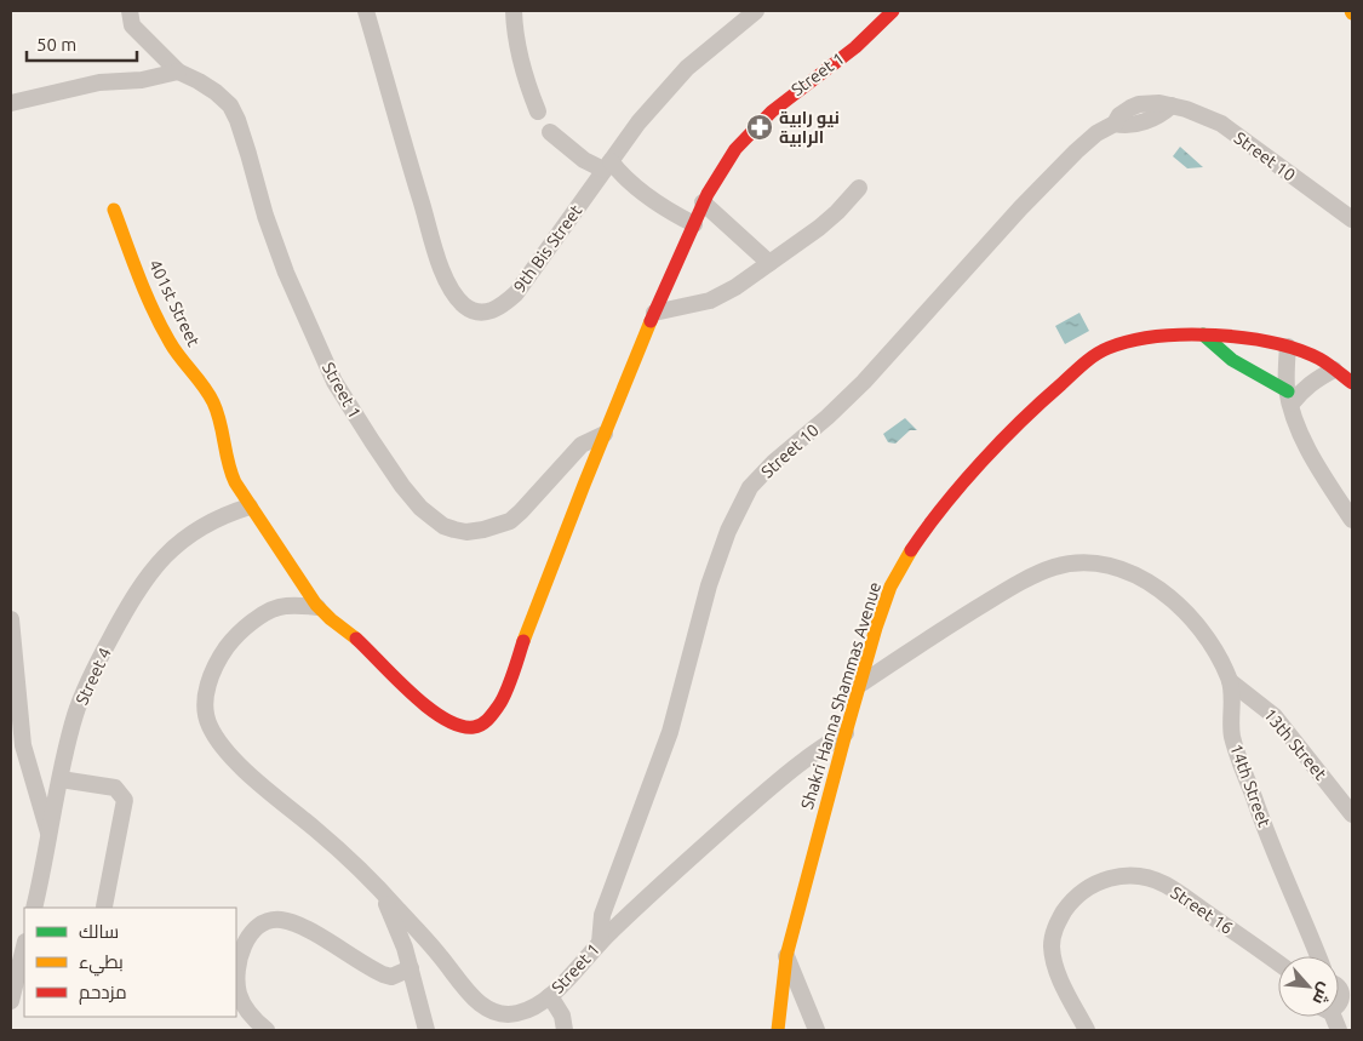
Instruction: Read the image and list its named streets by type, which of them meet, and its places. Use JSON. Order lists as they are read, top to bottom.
{
  "streets": {
    "street": [
      "Street 1",
      "Street 10",
      "9th Bis Street",
      "401st Street",
      "Street 4",
      "Shakri Hanna Shammas Avenue",
      "13th Street",
      "14th Street",
      "Street 16"
    ]
  },
  "crossings": [
    ["Street 1", "Street 10"],
    ["Street 1", "401st Street"],
    ["Street 1", "Shakri Hanna Shammas Avenue"],
    ["401st Street", "Street 4"],
    ["Shakri Hanna Shammas Avenue", "14th Street"],
    ["13th Street", "14th Street"]
  ],
  "places": {
    "pharmacy": ["نيو رابية الرابية"]
  },
  "legend": ["سالك", "بطيء", "مزدحم"],
  "scale_bar": "50 m",
  "north": "bottom right"
}
